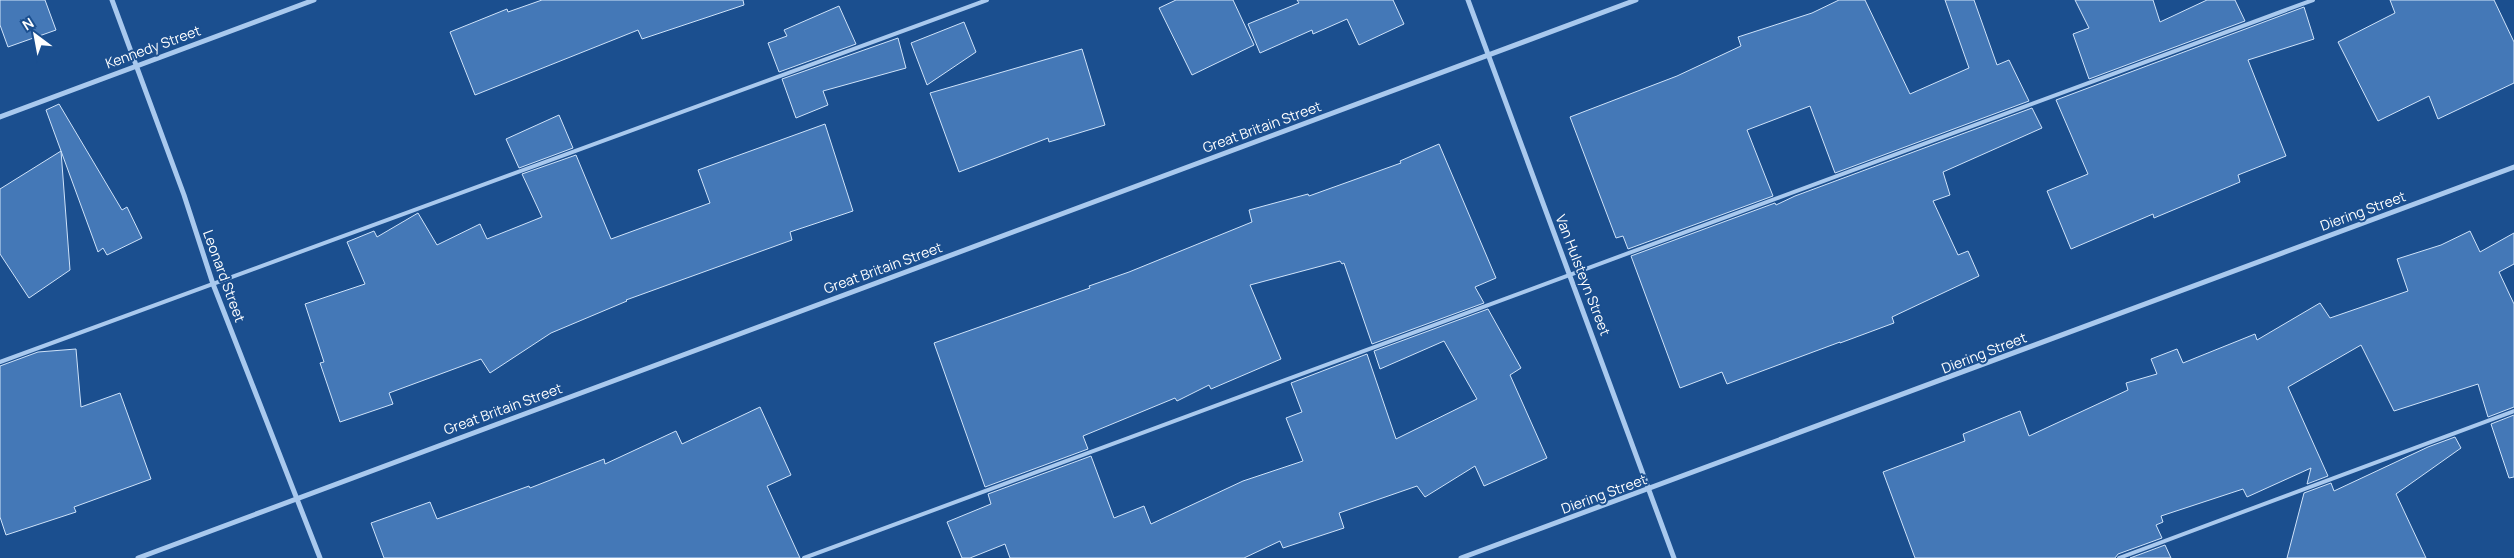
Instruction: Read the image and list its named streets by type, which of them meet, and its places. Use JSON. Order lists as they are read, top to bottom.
{
  "streets": {
    "street": [
      "Kennedy Street",
      "Great Britain Street",
      "Diering Street",
      "Van Hulsteyn Street",
      "Leonard Street"
    ]
  },
  "crossings": [
    ["Kennedy Street", "Leonard Street"],
    ["Great Britain Street", "Van Hulsteyn Street"],
    ["Great Britain Street", "Leonard Street"],
    ["Diering Street", "Van Hulsteyn Street"]
  ],
  "north": "top left"
}
